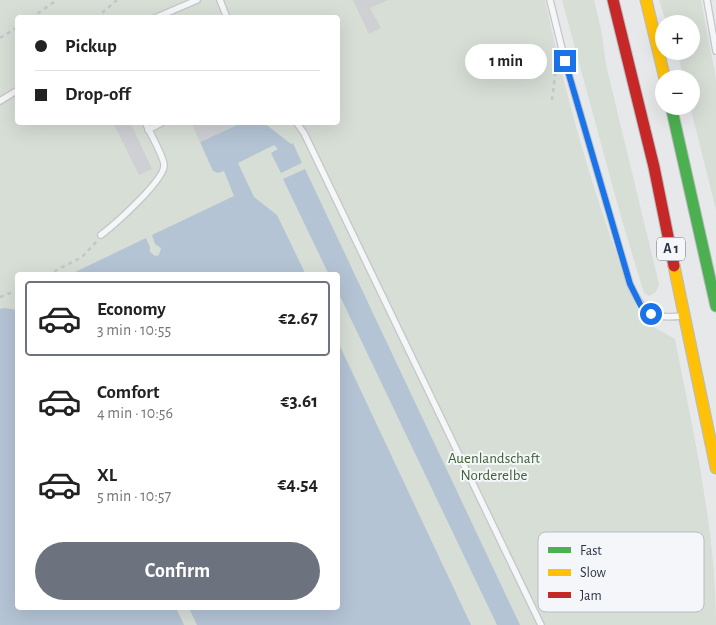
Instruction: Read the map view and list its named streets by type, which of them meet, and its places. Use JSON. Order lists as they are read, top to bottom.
{
  "streets": {
    "highway": ["A 1"]
  },
  "parks": ["Auenlandschaft Norderelbe"],
  "legend": ["Fast", "Slow", "Jam"],
  "page": {
    "map_buttons": ["+", "−"],
    "banner": ["Pickup", "Drop-off"],
    "bubble": "1 min",
    "list": [
      {
        "name": "Economy",
        "note": "3 min · 10:55",
        "value": "€2.67"
      },
      {
        "name": "Comfort",
        "note": "4 min · 10:56",
        "value": "€3.61"
      },
      {
        "name": "XL",
        "note": "5 min · 10:57",
        "value": "€4.54"
      }
    ],
    "buttons": "Confirm"
  }
}
